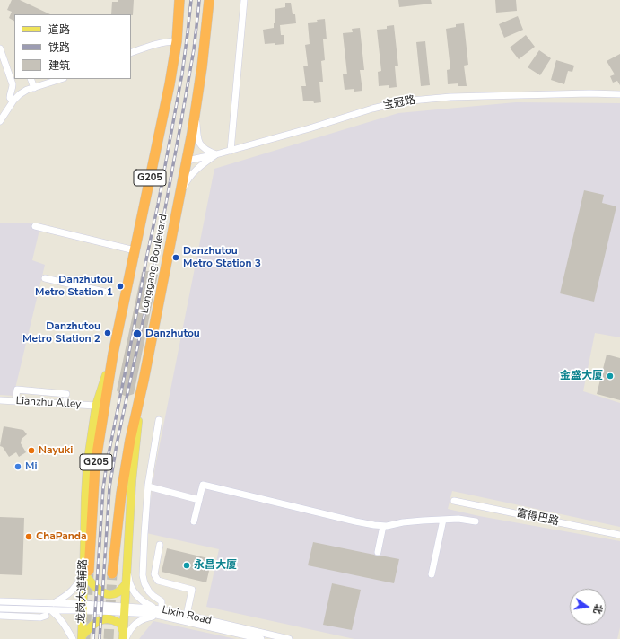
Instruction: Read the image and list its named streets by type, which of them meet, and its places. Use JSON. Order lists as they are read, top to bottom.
{
  "streets": {
    "highway": ["G205", "Longgang Boulevard"],
    "main road": ["龙岗大道辅路"],
    "street": [
      "宝冠路",
      "Lianzhu Alley",
      "富得巴路",
      "Lixin Road"
    ]
  },
  "crossings": [
    ["宝冠路", "Longgang Boulevard"],
    ["Longgang Boulevard", "龙岗大道辅路"],
    ["Lianzhu Alley", "龙岗大道辅路"],
    ["龙岗大道辅路", "Lixin Road"]
  ],
  "places": [
    "Danzhutou Metro Station 3",
    "Danzhutou Metro Station 1",
    "Danzhutou Metro Station 2",
    "Danzhutou",
    "金盛大厦",
    "Nayuki",
    "Mi",
    "ChaPanda",
    "永昌大厦"
  ],
  "legend": ["道路", "铁路", "建筑"],
  "north": "right"
}
